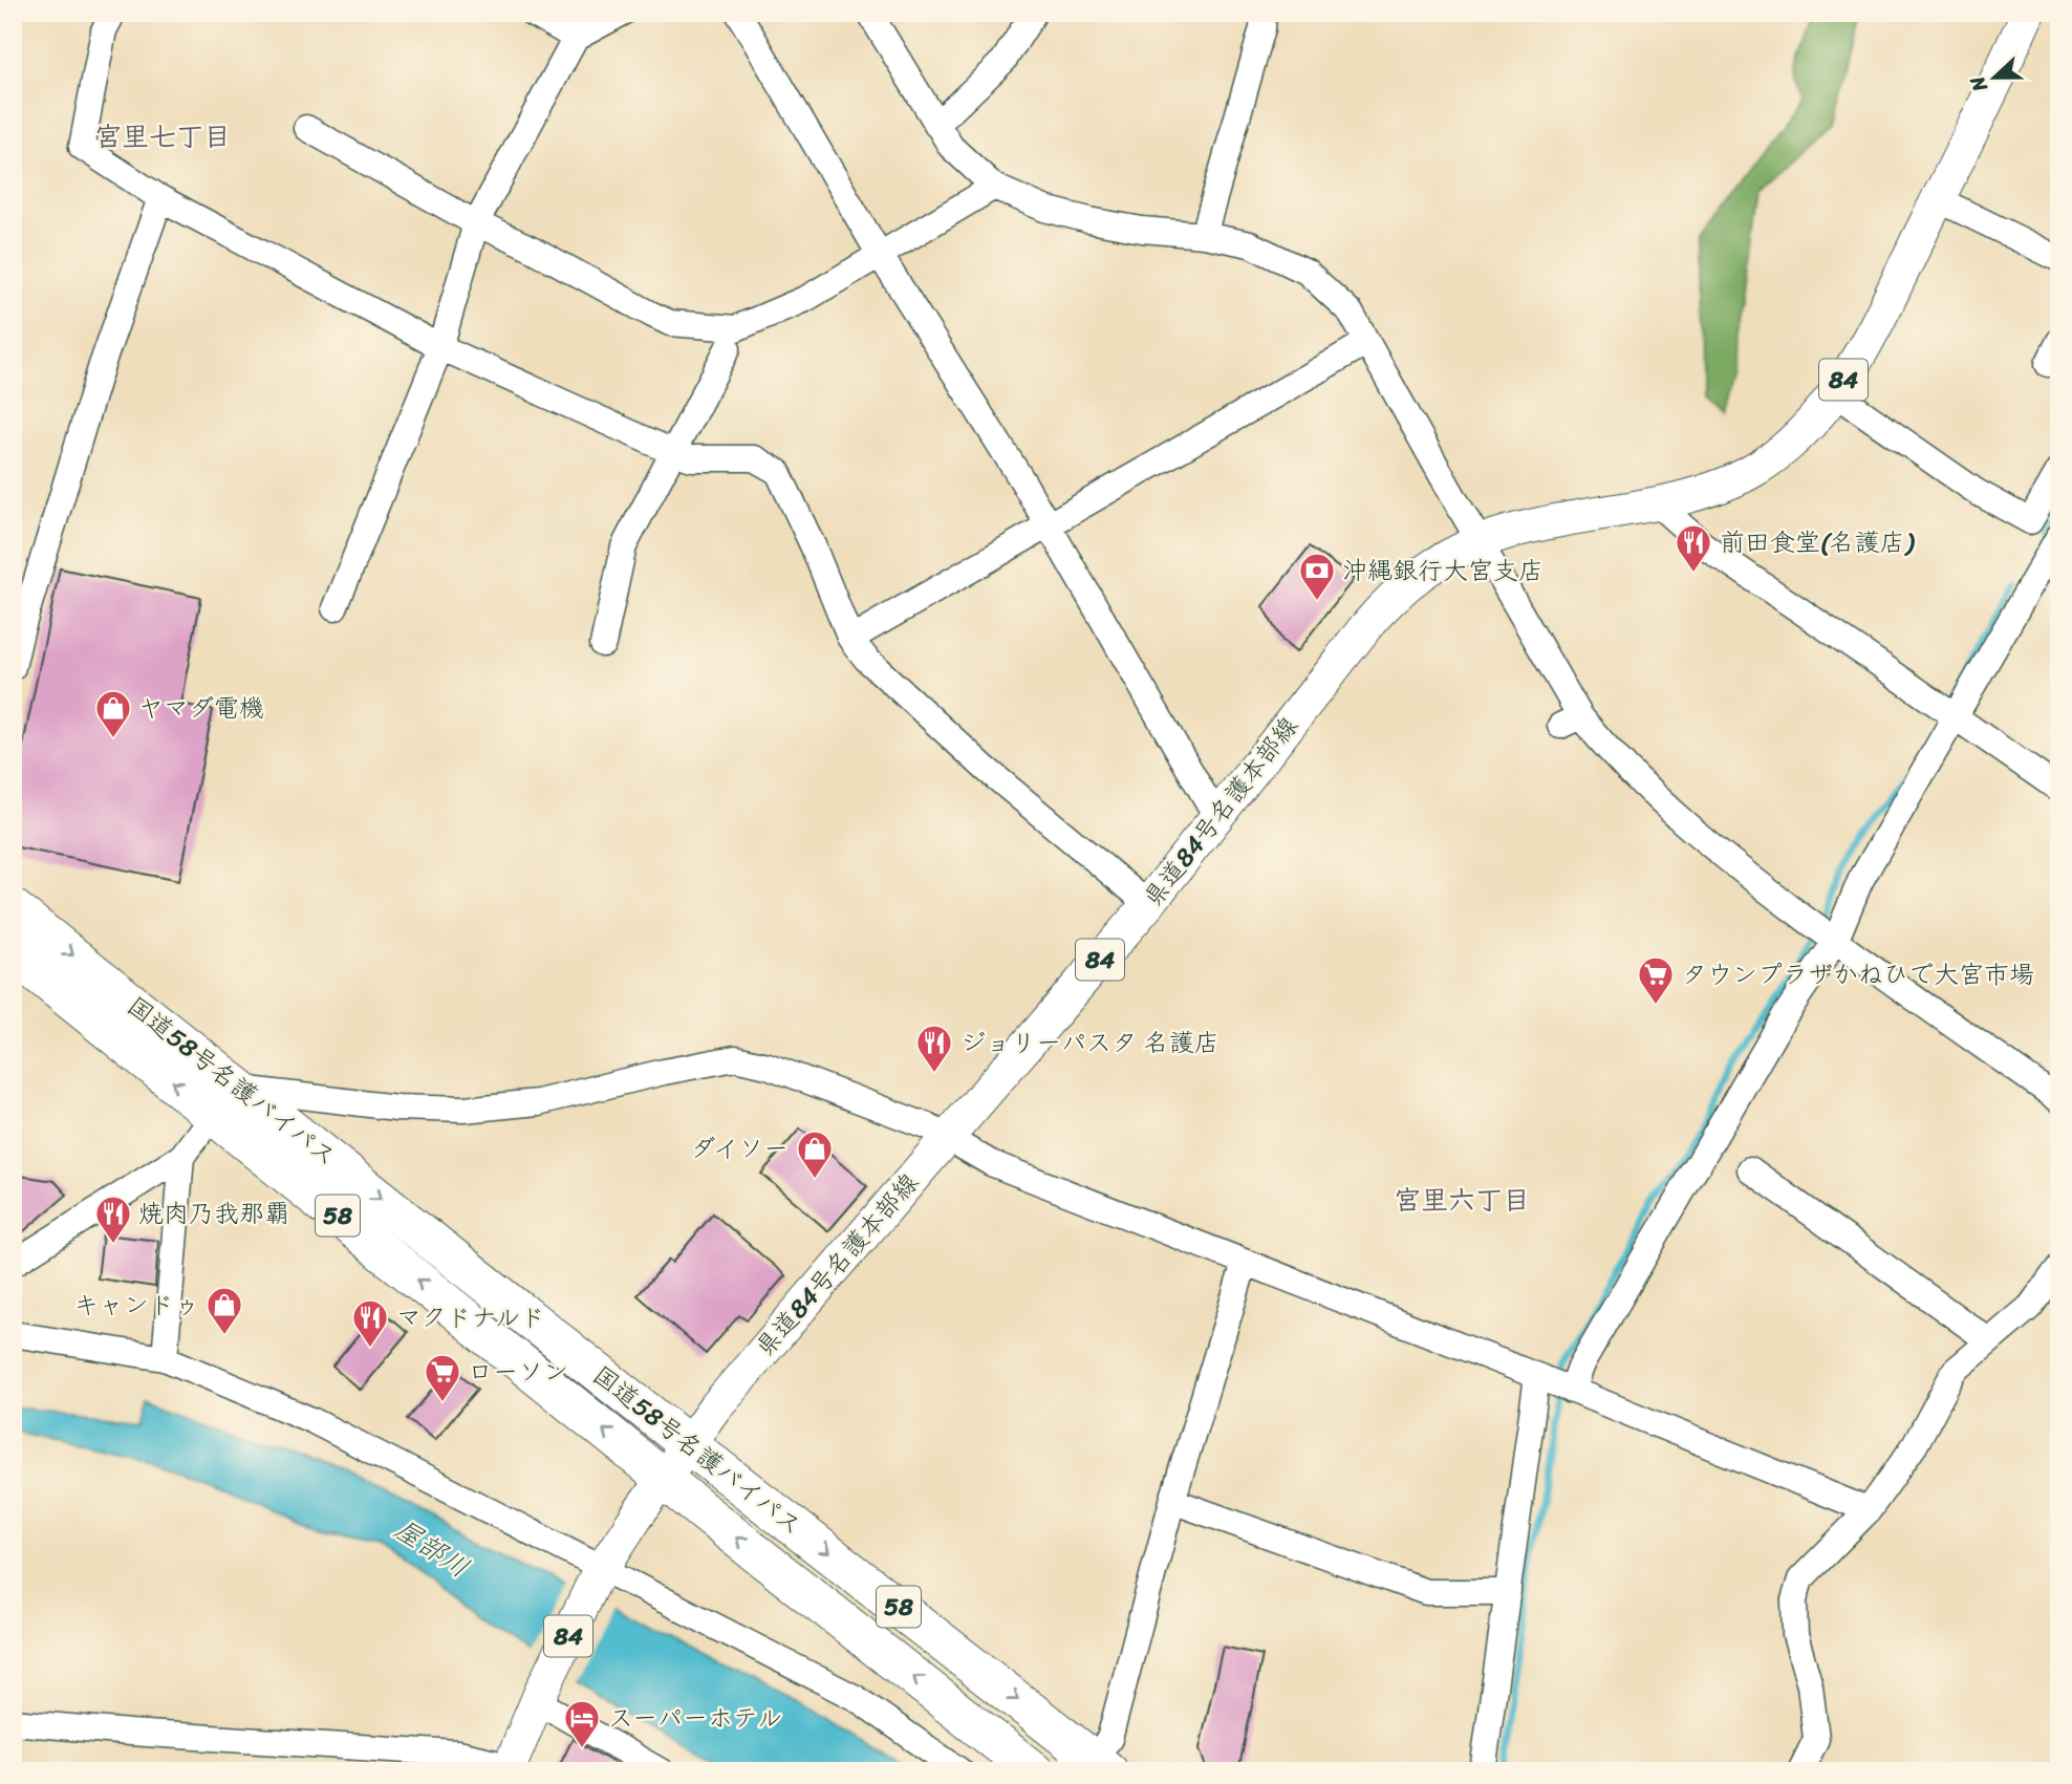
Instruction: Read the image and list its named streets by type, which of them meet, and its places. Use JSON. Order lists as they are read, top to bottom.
{
  "streets": {
    "highway": ["国道58号名護バイパス", "58"],
    "main road": ["84", "県道84号名護本部線"]
  },
  "crossings": [
    ["県道84号名護本部線", "国道58号名護バイパス"]
  ],
  "districts": ["宮里七丁目", "宮里六丁目"],
  "water": ["屋部川"],
  "places": {
    "restaurant": [
      "前田食堂(名護店)",
      "ジョリーパスタ 名護店",
      "焼肉乃我那覇",
      "マクドナルド"
    ],
    "bank": ["沖縄銀行大宮支店"],
    "shop": ["ヤマダ電機", "ダイソー", "キャンドゥ"],
    "supermarket": ["タウンプラザかねひで大宮市場", "ローソン"],
    "hotel": ["スーパーホテル"]
  },
  "north": "left"
}
